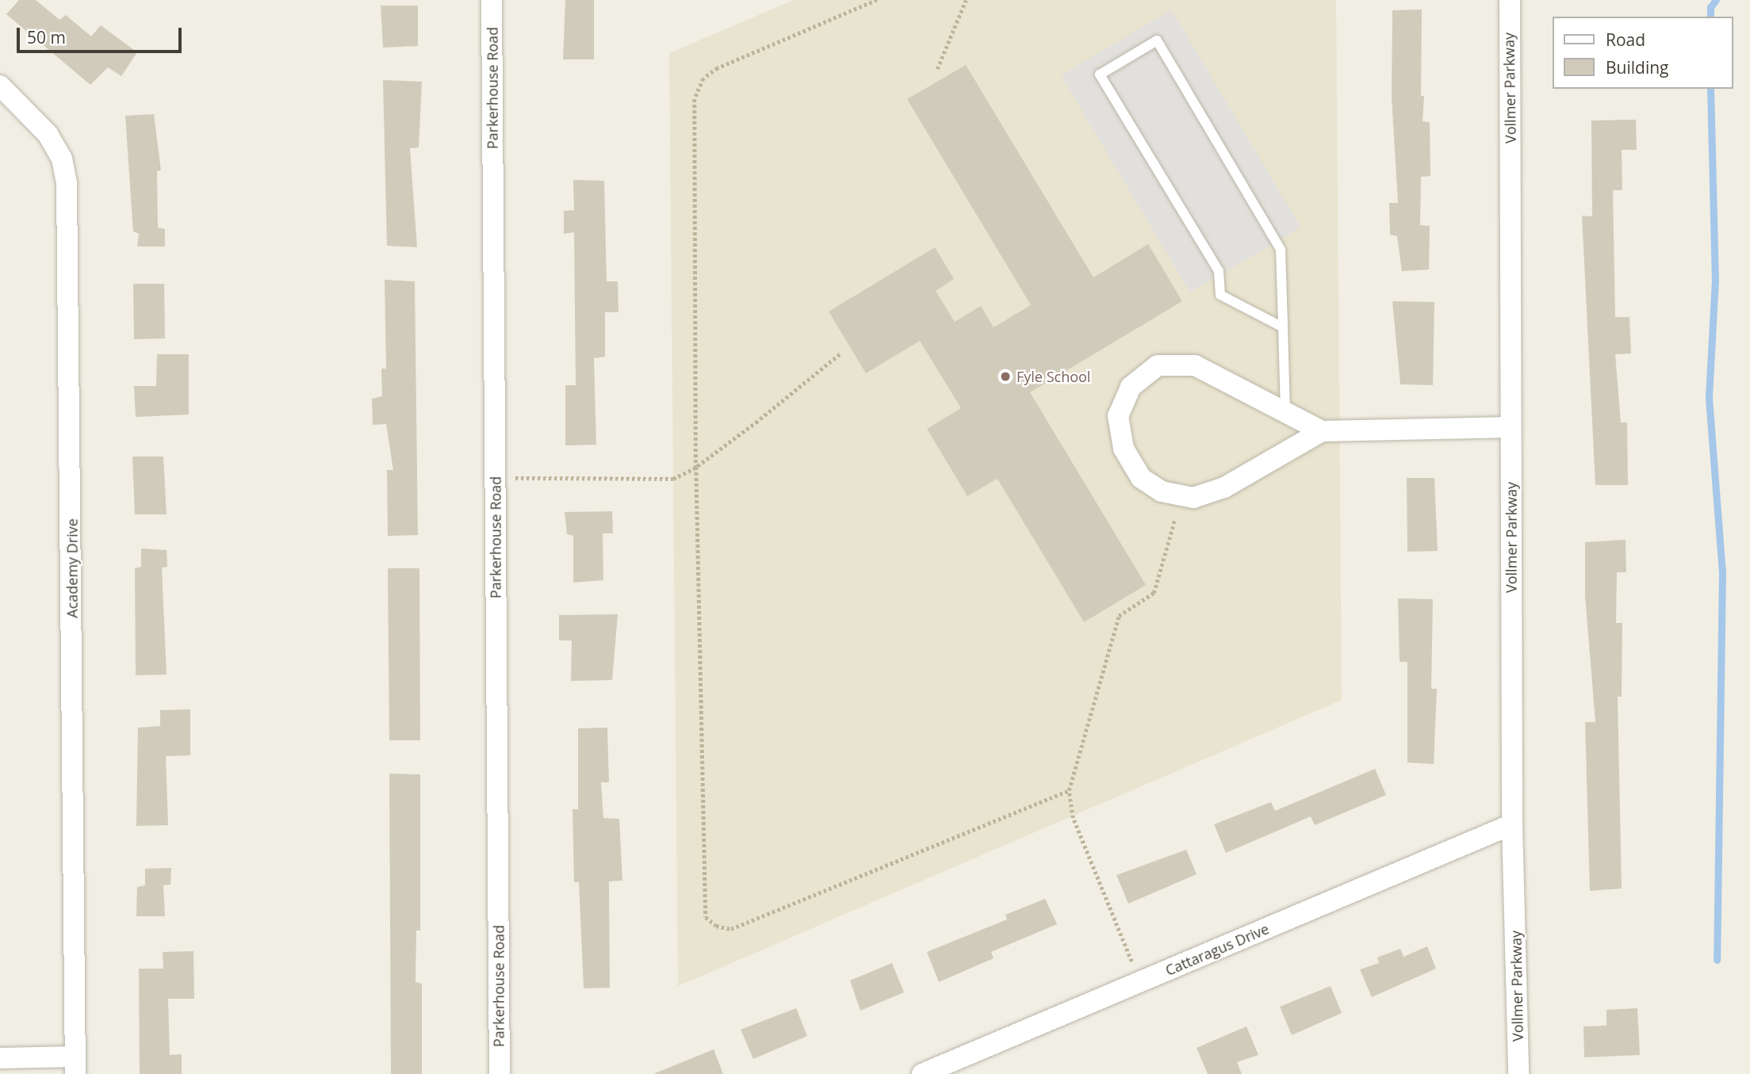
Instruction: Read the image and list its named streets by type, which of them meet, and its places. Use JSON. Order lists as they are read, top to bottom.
{
  "streets": {
    "street": [
      "Parkerhouse Road",
      "Vollmer Parkway",
      "Academy Drive",
      "Cattaragus Drive"
    ]
  },
  "crossings": [
    ["Vollmer Parkway", "Cattaragus Drive"]
  ],
  "places": ["Fyle School"],
  "legend": ["Road", "Building"],
  "scale_bar": "50 m"
}
